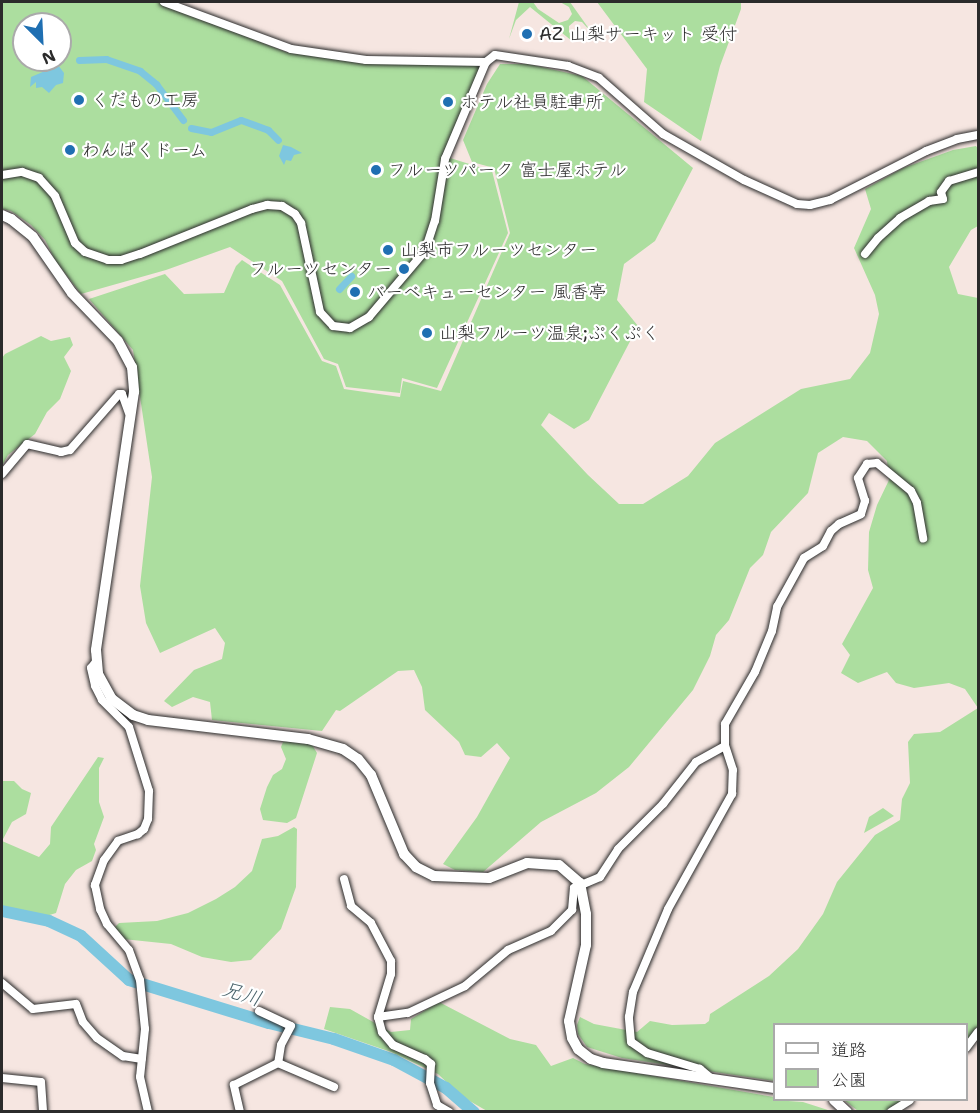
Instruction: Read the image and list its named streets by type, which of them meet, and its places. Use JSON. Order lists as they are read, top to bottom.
{
  "water": ["兄川"],
  "places": [
    "AZ 山梨サーキット 受付",
    "くだもの工房",
    "ホテル社員駐車所",
    "わんぱくドーム",
    "フルーツパーク 富士屋ホテル",
    "山梨市フルーツセンター",
    "フルーツセンター",
    "バーベキューセンター 風香亭",
    "山梨フルーツ温泉;ぷくぷく"
  ],
  "legend": ["道路", "公園"],
  "north": "bottom right"
}
